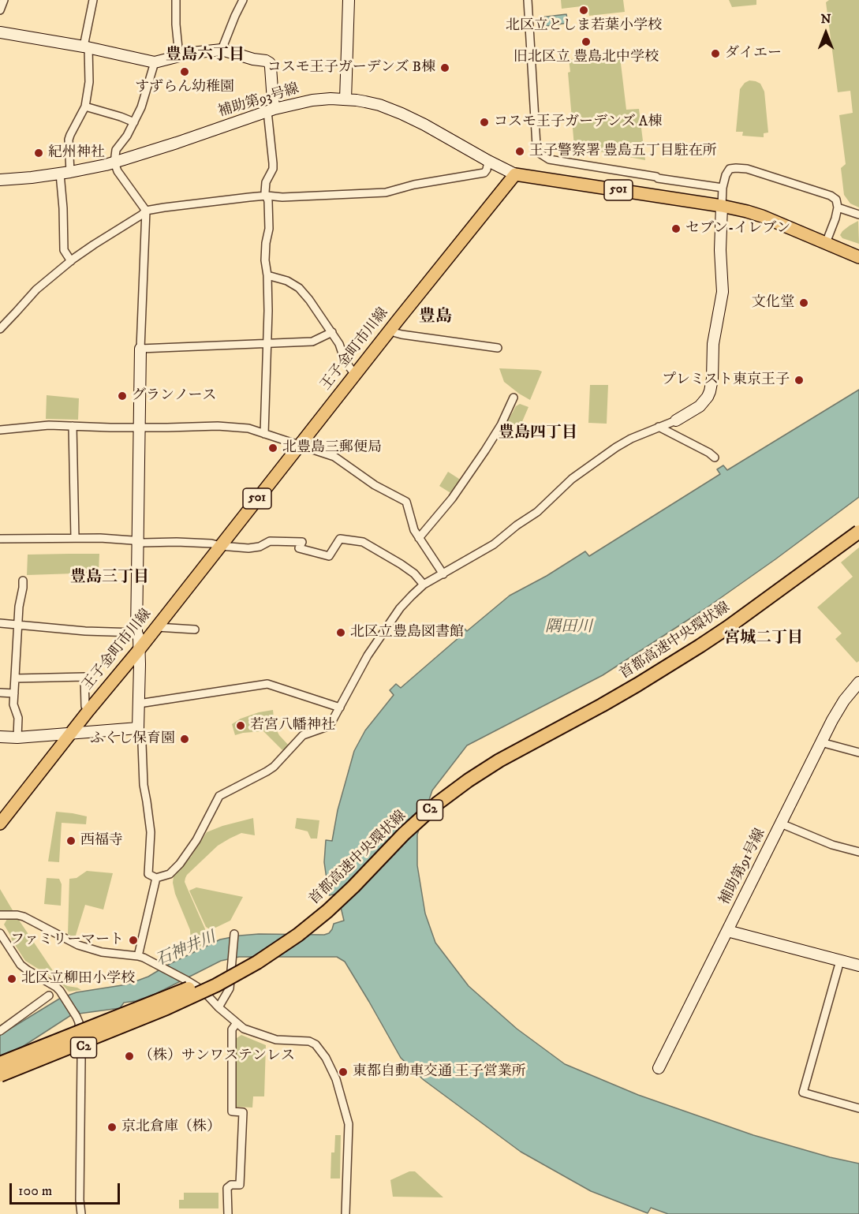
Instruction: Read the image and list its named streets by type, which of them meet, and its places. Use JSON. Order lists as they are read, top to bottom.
{
  "streets": {
    "highway": ["首都高速中央環状線", "C2"],
    "main road": ["501", "王子金町市川線"],
    "street": ["補助第93号線", "補助第91号線"]
  },
  "crossings": [
    ["補助第93号線", "501"],
    ["補助第93号線", "王子金町市川線"],
    ["501", "王子金町市川線"],
    ["首都高速中央環状線", "C2"]
  ],
  "districts": [
    "豊島六丁目",
    "豊島",
    "豊島四丁目",
    "豊島三丁目",
    "宮城二丁目"
  ],
  "water": ["隅田川", "石神井川"],
  "places": [
    "北区立としま若葉小学校",
    "旧北区立 豊島北中学校",
    "ダイエー",
    "コスモ王子ガーデンズ B棟",
    "すずらん幼稚園",
    "コスモ王子ガーデンズ A棟",
    "王子警察署 豊島五丁目駐在所",
    "紀州神社",
    "セブン-イレブン",
    "文化堂",
    "プレミスト東京王子",
    "グランノース",
    "北豊島三郵便局",
    "北区立豊島図書館",
    "若宮八幡神社",
    "ふくし保育園",
    "西福寺",
    "ファミリーマート",
    "北区立柳田小学校",
    "（株）サンワステンレス",
    "東都自動車交通 王子営業所",
    "京北倉庫（株）"
  ],
  "scale_bar": "100 m",
  "north": "top"
}
